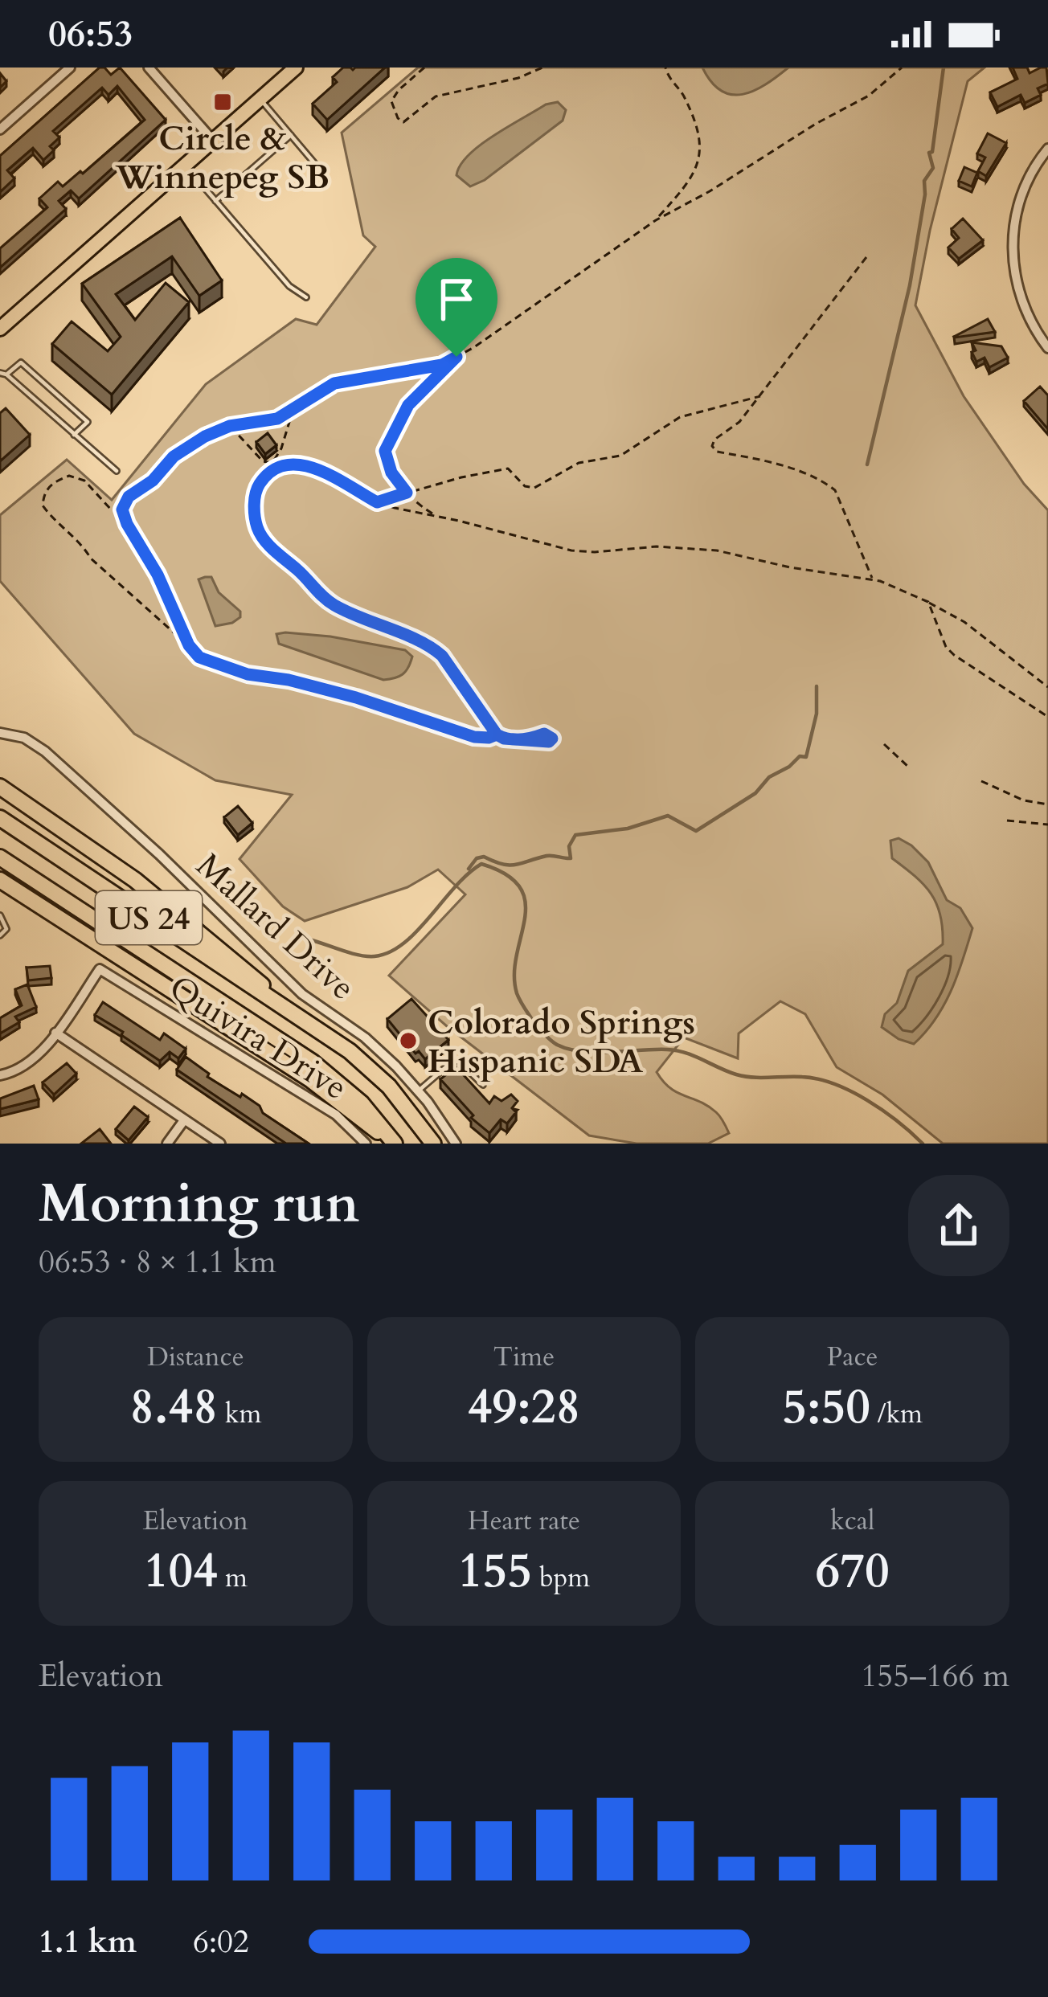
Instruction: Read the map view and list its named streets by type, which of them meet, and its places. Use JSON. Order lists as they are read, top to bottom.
{
  "streets": {
    "highway": ["US 24"],
    "street": ["Mallard Drive", "Quivira Drive"]
  },
  "places": {
    "transit": ["Circle & Winnepeg SB"],
    "other": ["Colorado Springs Hispanic SDA"]
  },
  "page": {
    "status": "06:53",
    "heading": ["Morning run", "06:53 · 8 × 1.1 km"],
    "stats": [
      ["Distance", "8.48 km"],
      ["Time", "49:28"],
      ["Pace", "5:50 /km"],
      ["Elevation", "104 m"],
      ["Heart rate", "155 bpm"],
      ["kcal", "670"]
    ],
    "chart": ["Elevation", "155–166 m"],
    "list": [
      {
        "name": "1.1 km",
        "note": "6:02"
      }
    ]
  }
}
